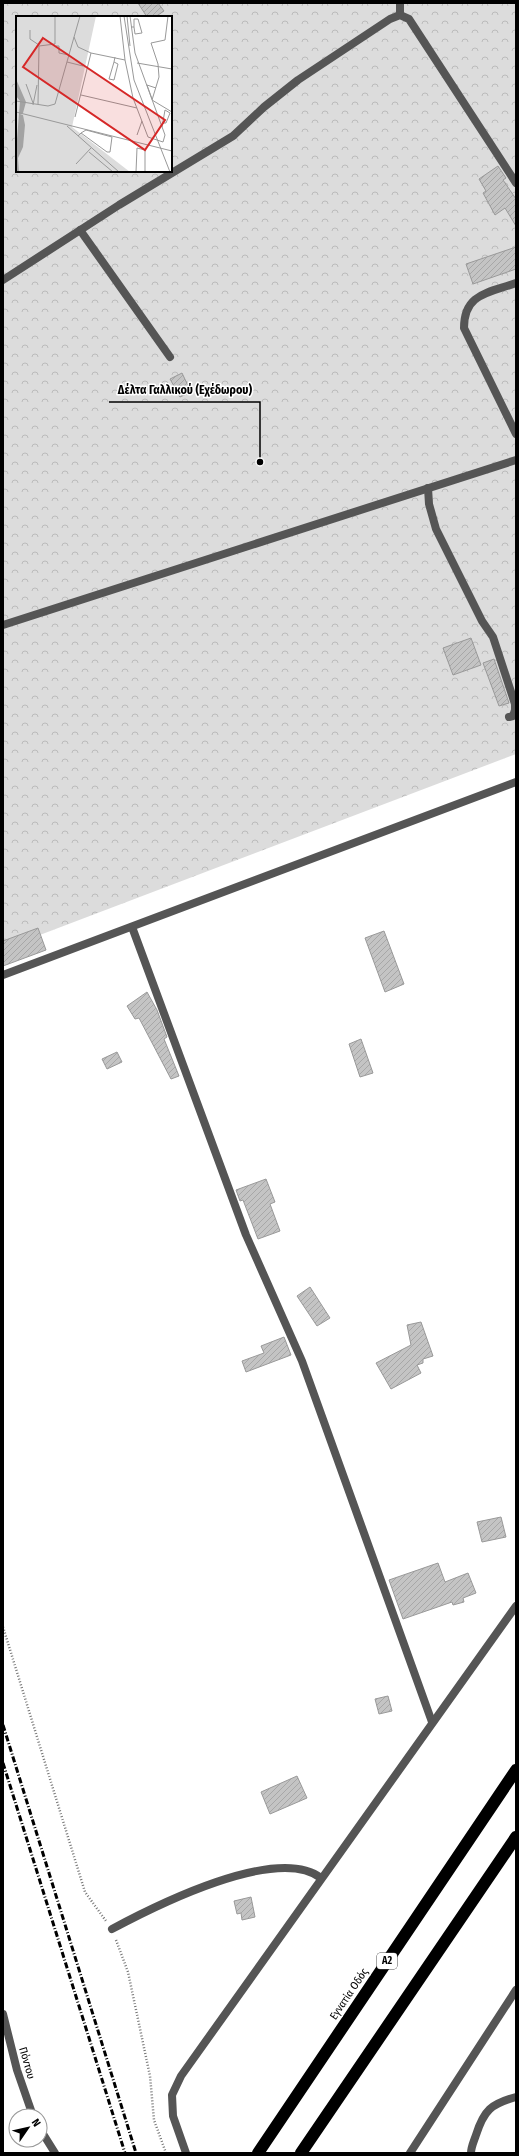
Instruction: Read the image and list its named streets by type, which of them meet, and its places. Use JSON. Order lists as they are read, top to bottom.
{
  "streets": {
    "highway": ["Α2", "Εγνατία Οδός"],
    "street": ["Πόντου"]
  },
  "places": ["Δέλτα Γαλλικού (Εχέδωρου)"],
  "north": "top right"
}
